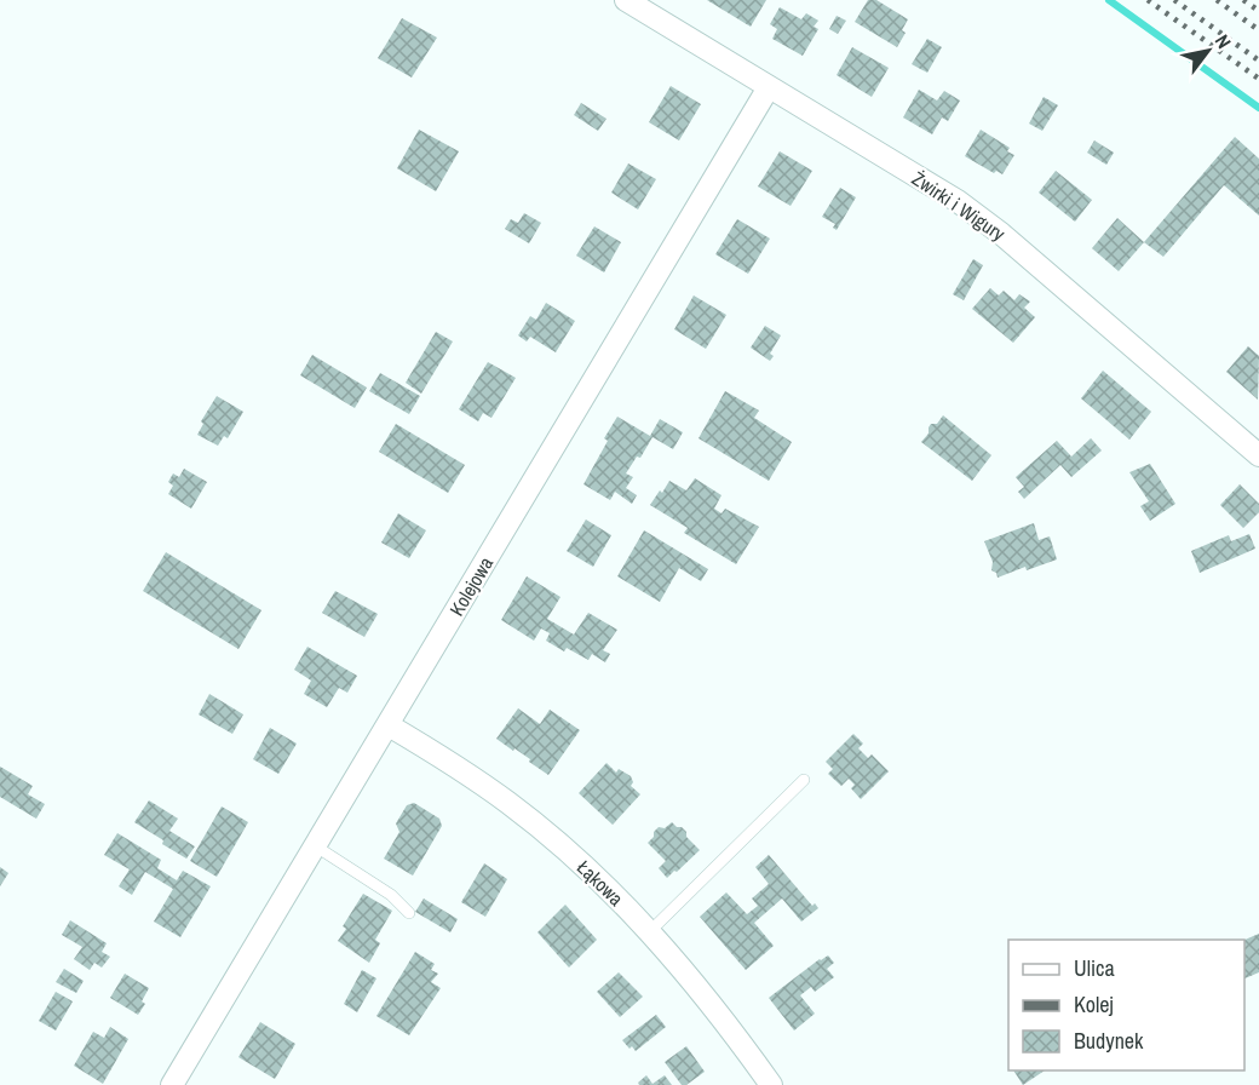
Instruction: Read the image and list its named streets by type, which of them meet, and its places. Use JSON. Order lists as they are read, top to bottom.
{
  "streets": {
    "street": ["Żwirki i Wigury", "Kolejowa", "Łąkowa"]
  },
  "crossings": [
    ["Żwirki i Wigury", "Kolejowa"],
    ["Kolejowa", "Łąkowa"]
  ],
  "legend": ["Ulica", "Kolej", "Budynek"],
  "north": "top right"
}
